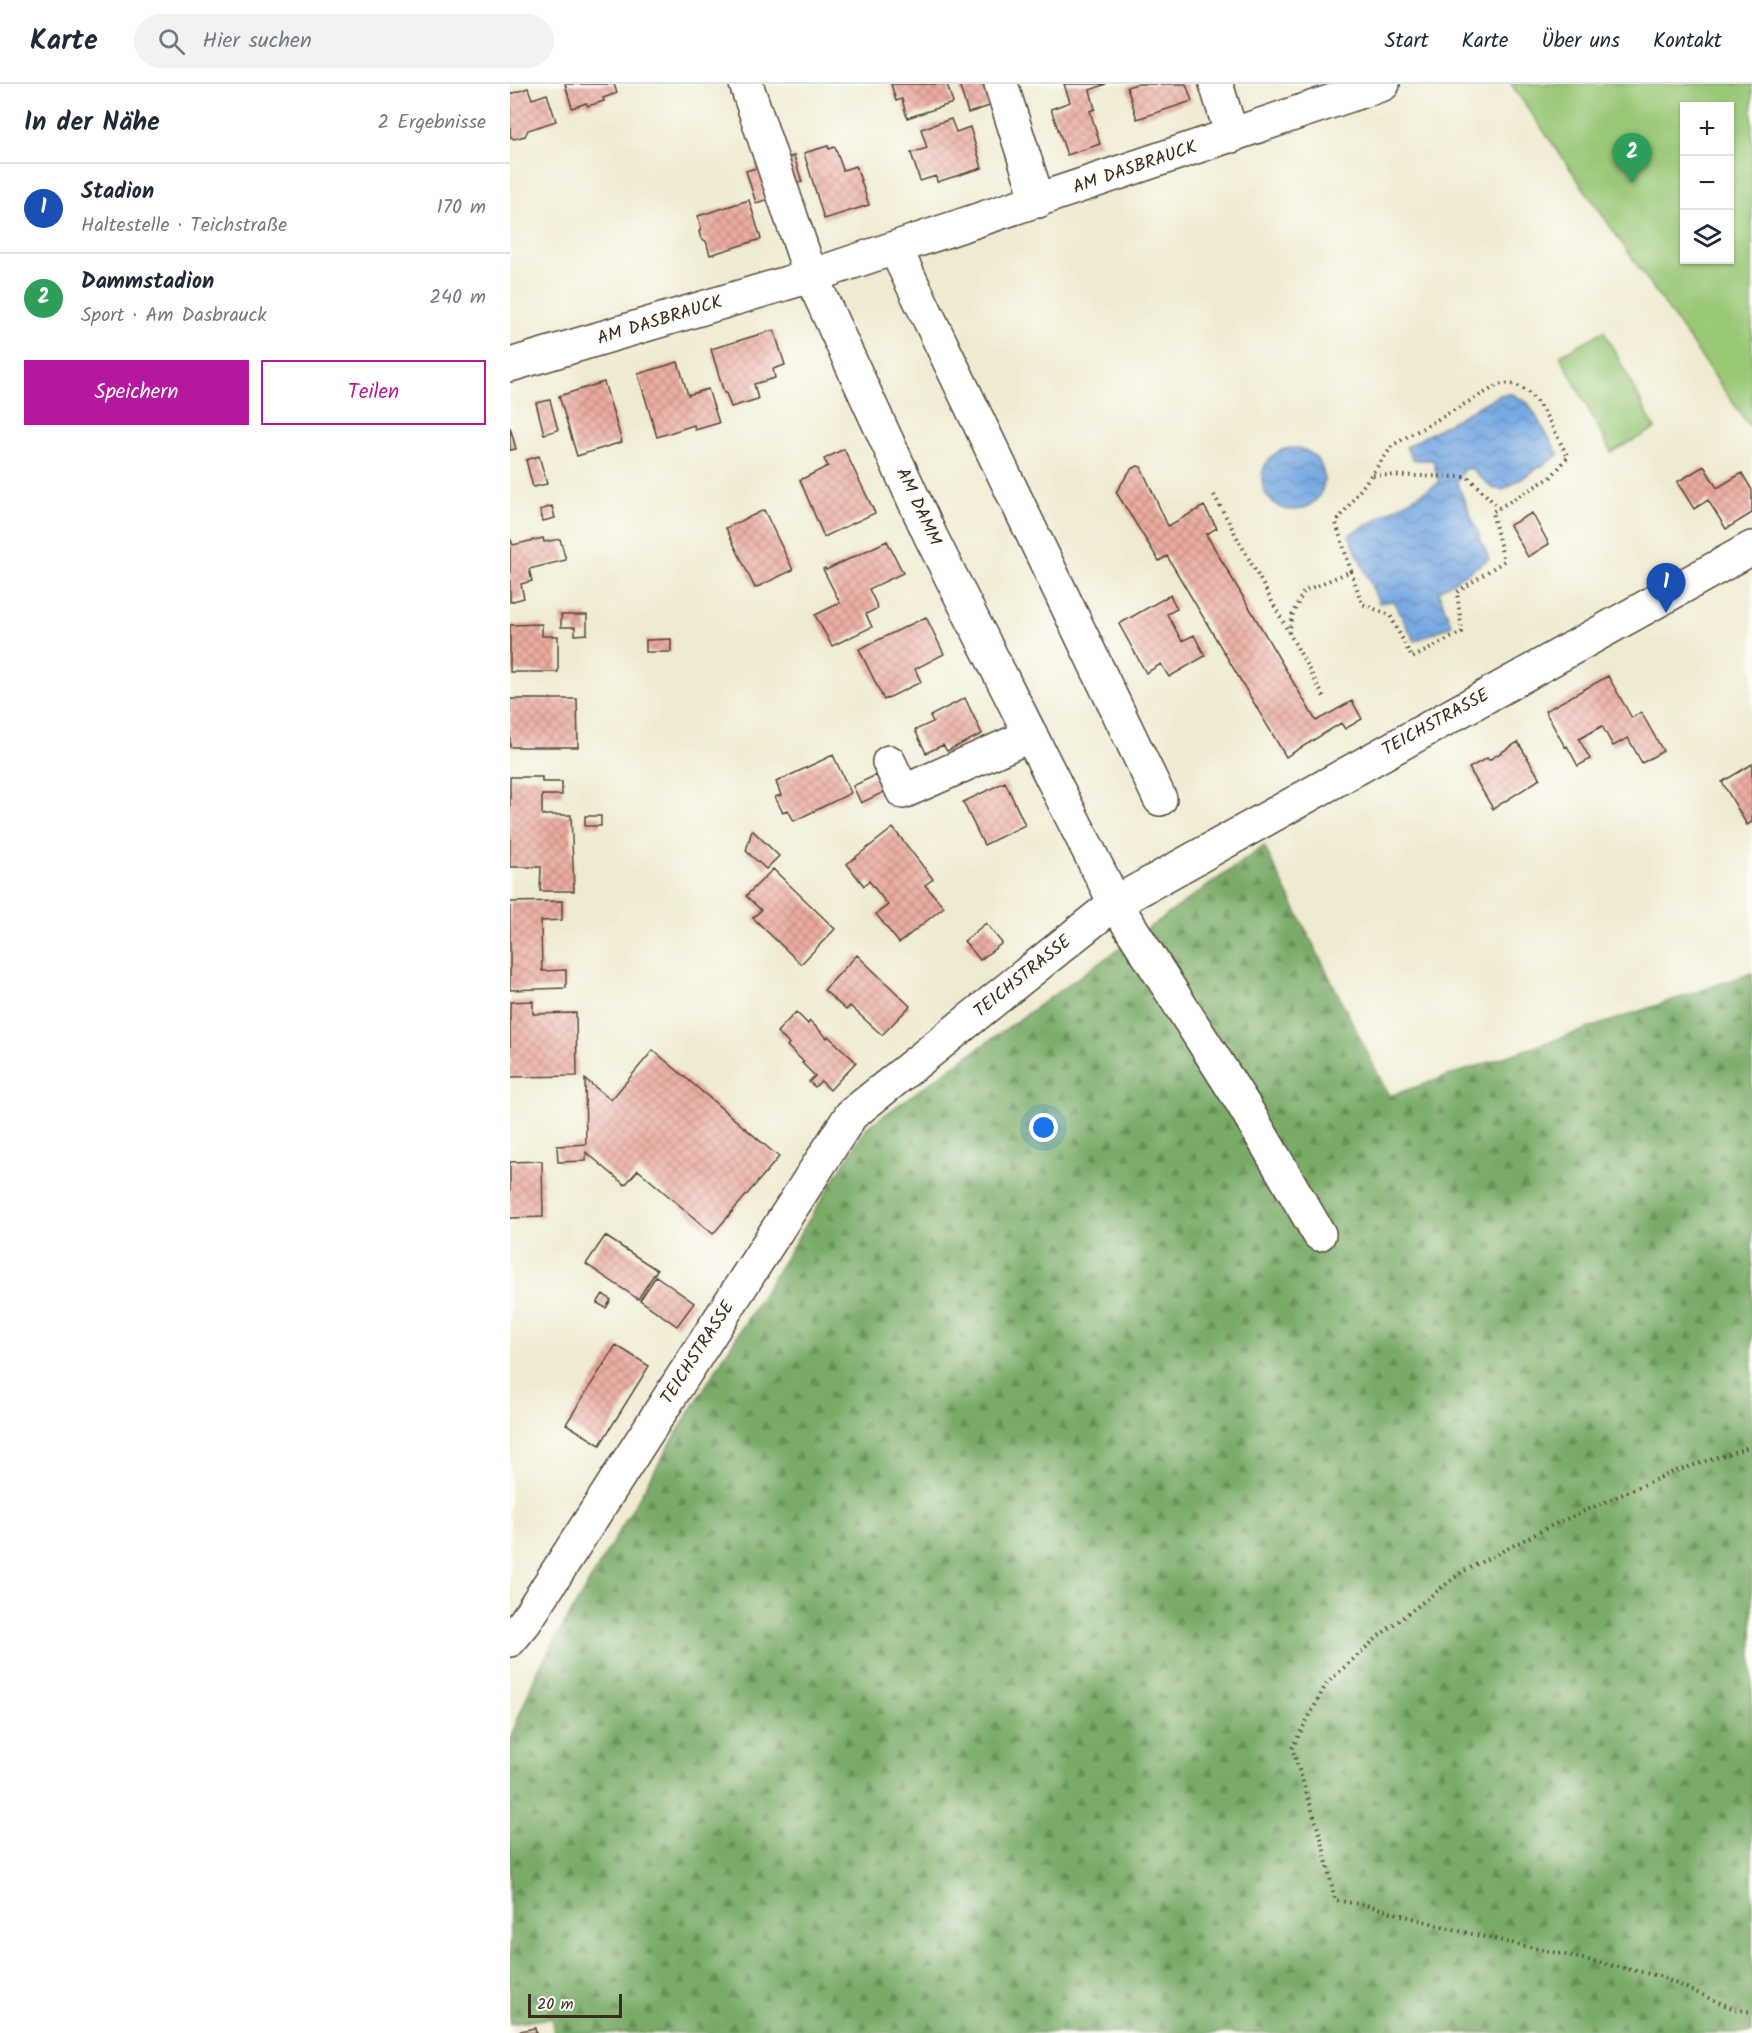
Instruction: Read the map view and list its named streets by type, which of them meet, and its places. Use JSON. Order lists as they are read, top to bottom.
{
  "streets": {
    "street": ["AM DASBRAUCK", "AM DAMM", "TEICHSTRASSE"]
  },
  "crossings": [
    ["AM DASBRAUCK", "AM DAMM"],
    ["AM DAMM", "TEICHSTRASSE"]
  ],
  "scale_bar": "20 m",
  "page": {
    "header": "Karte",
    "search": "Hier suchen",
    "nav": [
      "Start",
      "Karte",
      "Über uns",
      "Kontakt"
    ],
    "heading": ["In der Nähe", "2 Ergebnisse"],
    "map_buttons": ["+", "−"],
    "pins": ["2", "1"],
    "list": [
      {
        "mark": "1",
        "name": "Stadion",
        "note": "Haltestelle · Teichstraße",
        "value": "170 m"
      },
      {
        "mark": "2",
        "name": "Dammstadion",
        "note": "Sport · Am Dasbrauck",
        "value": "240 m"
      }
    ],
    "buttons": ["Speichern", "Teilen"],
    "scale": "20 m"
  }
}
